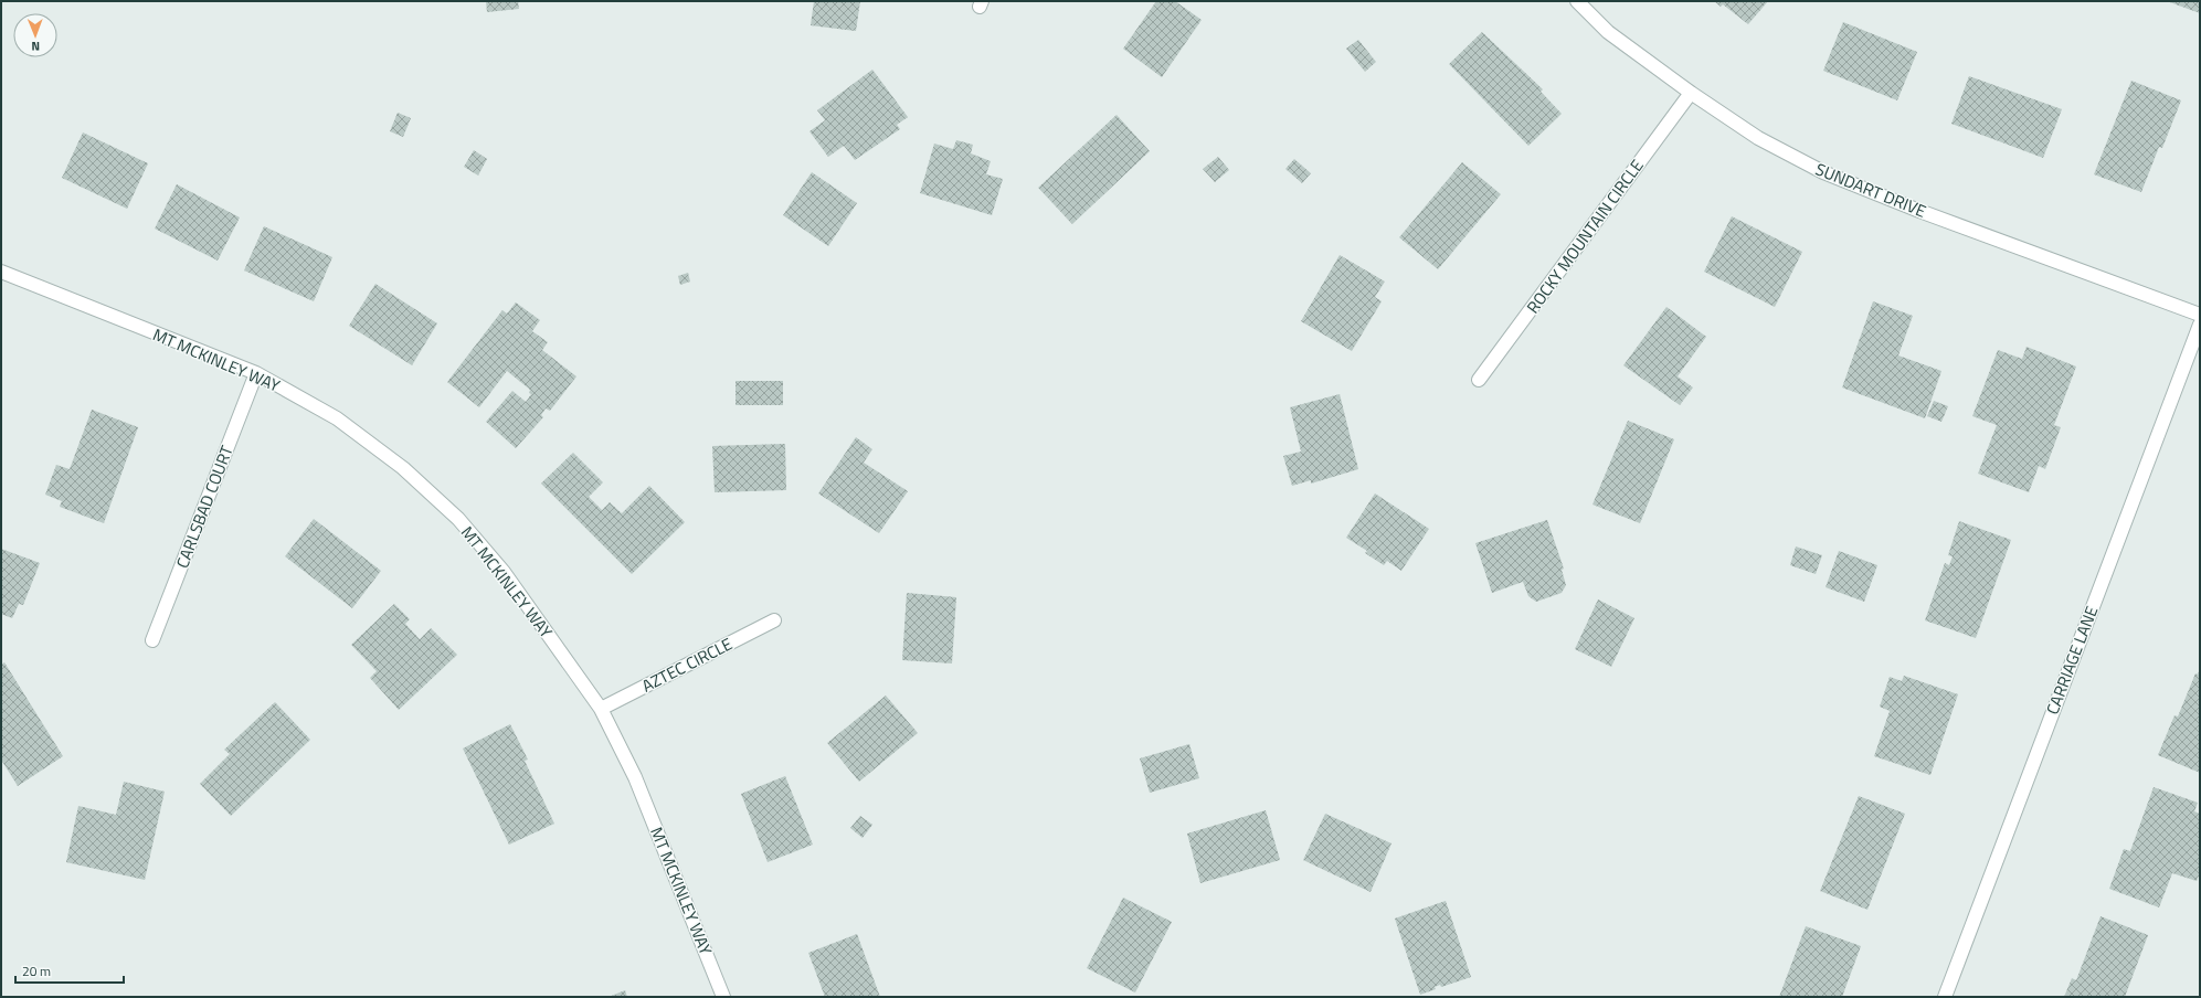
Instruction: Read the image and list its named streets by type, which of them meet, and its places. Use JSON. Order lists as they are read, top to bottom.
{
  "streets": {
    "street": [
      "SUNDART DRIVE",
      "ROCKY MOUNTAIN CIRCLE",
      "MT MCKINLEY WAY",
      "CARLSBAD COURT",
      "CARRIAGE LANE",
      "AZTEC CIRCLE"
    ]
  },
  "crossings": [
    ["SUNDART DRIVE", "ROCKY MOUNTAIN CIRCLE"],
    ["MT MCKINLEY WAY", "CARLSBAD COURT"],
    ["MT MCKINLEY WAY", "AZTEC CIRCLE"]
  ],
  "scale_bar": "20 m",
  "north": "bottom"
}
